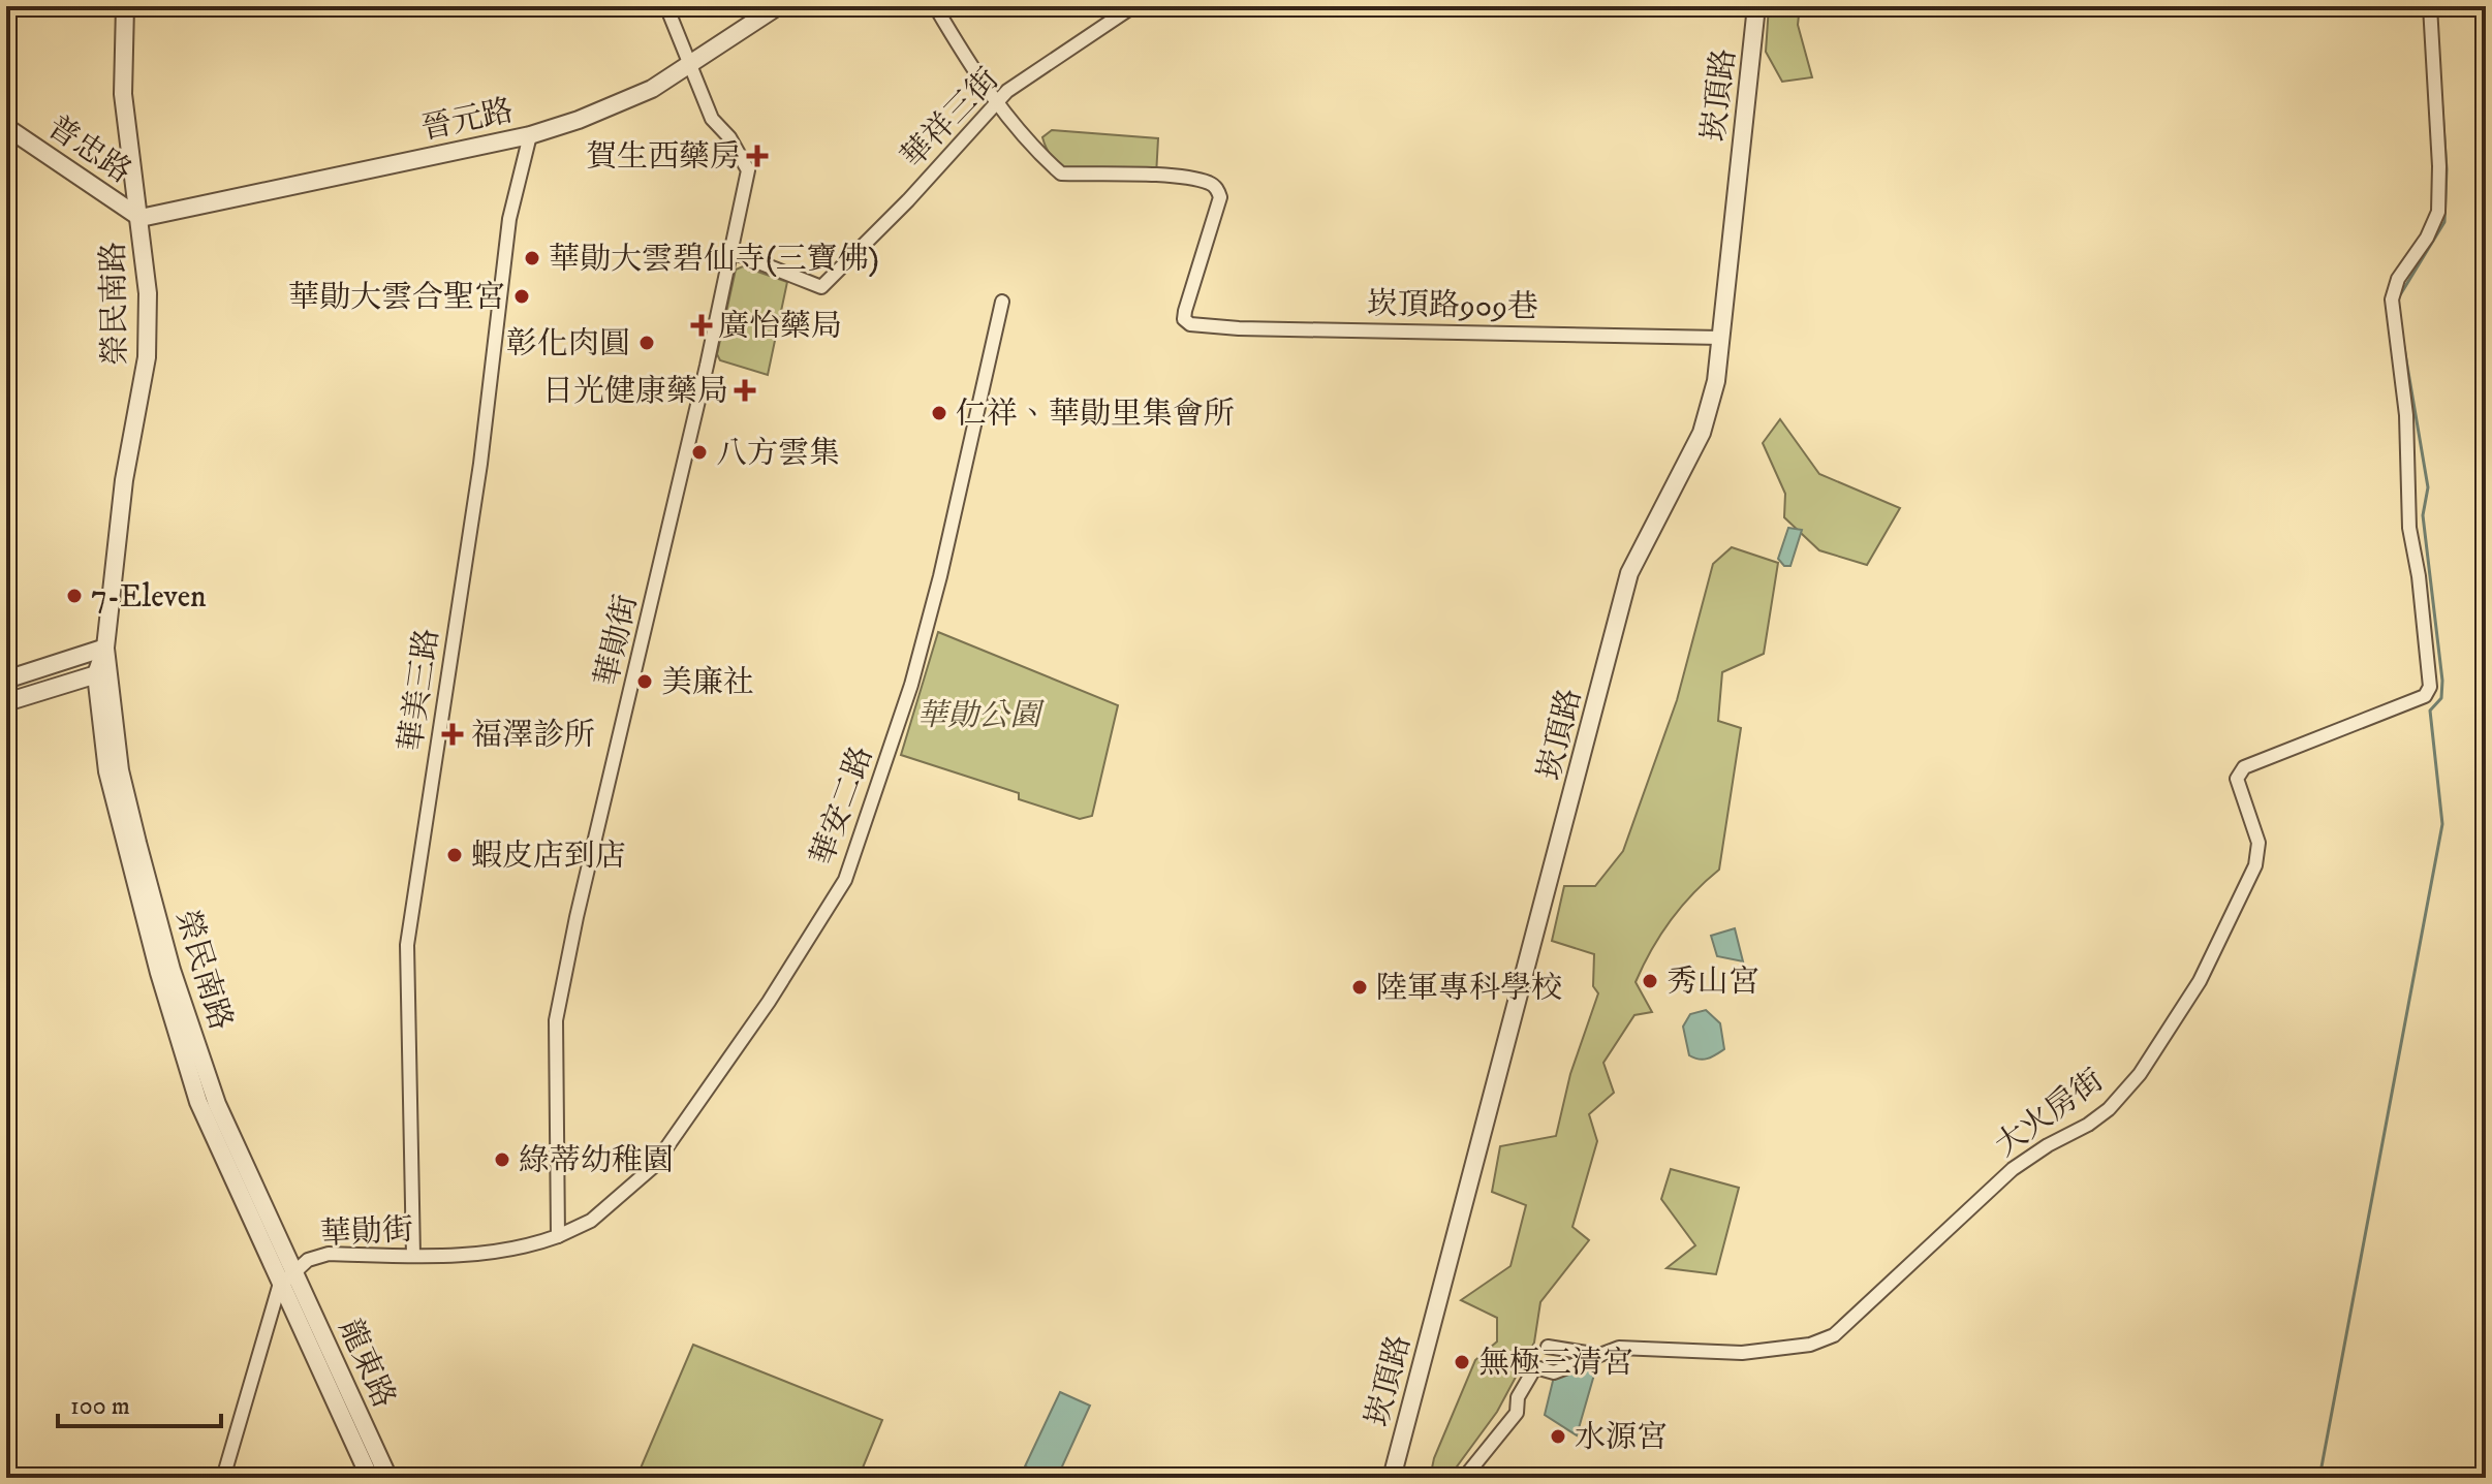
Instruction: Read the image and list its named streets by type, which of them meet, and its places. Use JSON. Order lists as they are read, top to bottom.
{
  "streets": {
    "street": [
      "崁頂路",
      "華祥三街",
      "晉元路",
      "普忠路",
      "榮民南路",
      "崁頂路909巷",
      "華勛街",
      "華美三路",
      "華安二路",
      "大火房街",
      "龍東路"
    ]
  },
  "crossings": [
    ["崁頂路", "崁頂路909巷"],
    ["華祥三街", "崁頂路909巷"],
    ["華祥三街", "華勛街"],
    ["晉元路", "普忠路"],
    ["晉元路", "榮民南路"],
    ["晉元路", "華勛街"],
    ["晉元路", "華美三路"],
    ["普忠路", "榮民南路"],
    ["榮民南路", "華勛街"],
    ["榮民南路", "龍東路"],
    ["華勛街", "華美三路"],
    ["華勛街", "華安二路"],
    ["華勛街", "龍東路"]
  ],
  "parks": ["華勛公園"],
  "places": {
    "health": [
      "賀生西藥房",
      "廣怡藥局",
      "日光健康藥局",
      "福澤診所"
    ],
    "other": [
      "華勛大雲碧仙寺(三寶佛)",
      "華勛大雲合聖宮",
      "彰化肉圓",
      "仁祥、華勛里集會所",
      "八方雲集",
      "7-Eleven",
      "美廉社",
      "蝦皮店到店",
      "秀山宮",
      "陸軍專科學校",
      "綠蒂幼稚園",
      "無極三清宮",
      "水源宮"
    ]
  },
  "scale_bar": "100 m"
}
